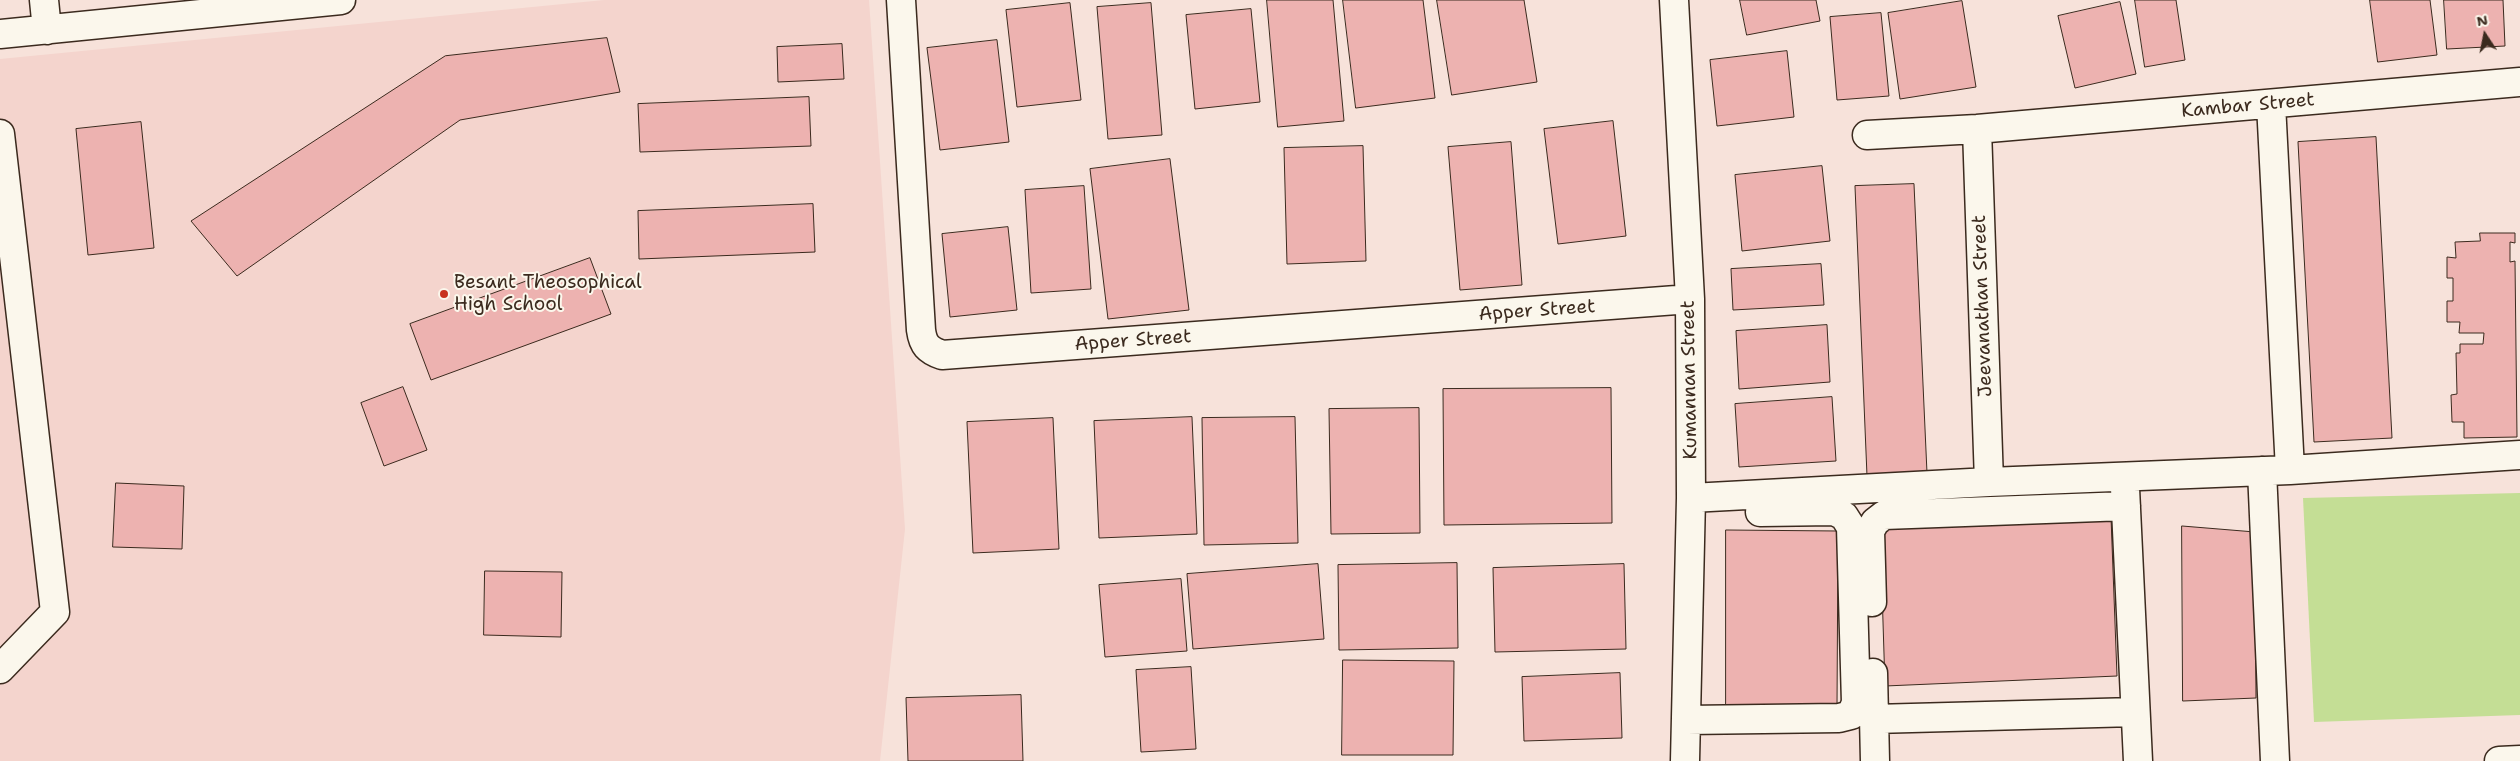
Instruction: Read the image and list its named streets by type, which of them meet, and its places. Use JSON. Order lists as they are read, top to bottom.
{
  "streets": {
    "street": [
      "Kambar Street",
      "Jeevanathan Street",
      "Apper Street",
      "Kumannan Street"
    ]
  },
  "crossings": [
    ["Kambar Street", "Jeevanathan Street"],
    ["Apper Street", "Kumannan Street"]
  ],
  "places": ["Besant Theosophical High School"],
  "north": "top"
}
